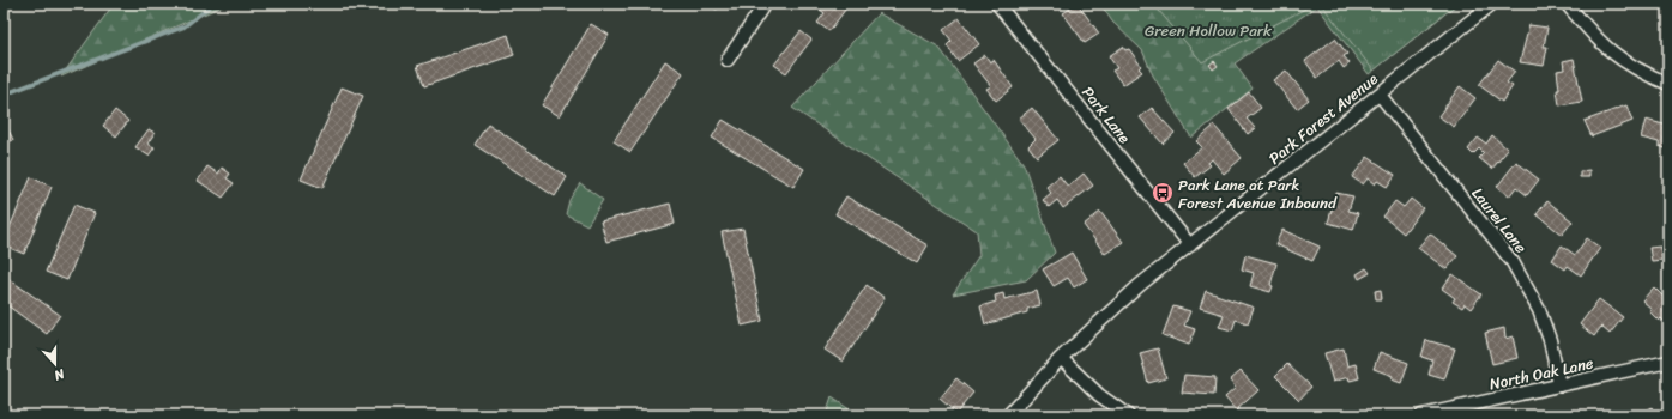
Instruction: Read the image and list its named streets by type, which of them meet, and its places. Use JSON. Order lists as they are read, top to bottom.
{
  "streets": {
    "street": [
      "Park Lane",
      "Park Forest Avenue",
      "Laurel Lane",
      "North Oak Lane"
    ]
  },
  "crossings": [
    ["Park Lane", "Park Forest Avenue"],
    ["Park Forest Avenue", "Laurel Lane"],
    ["Laurel Lane", "North Oak Lane"]
  ],
  "parks": ["Green Hollow Park"],
  "places": {
    "bus stop": ["Park Lane at Park Forest Avenue Inbound"]
  },
  "north": "bottom"
}
